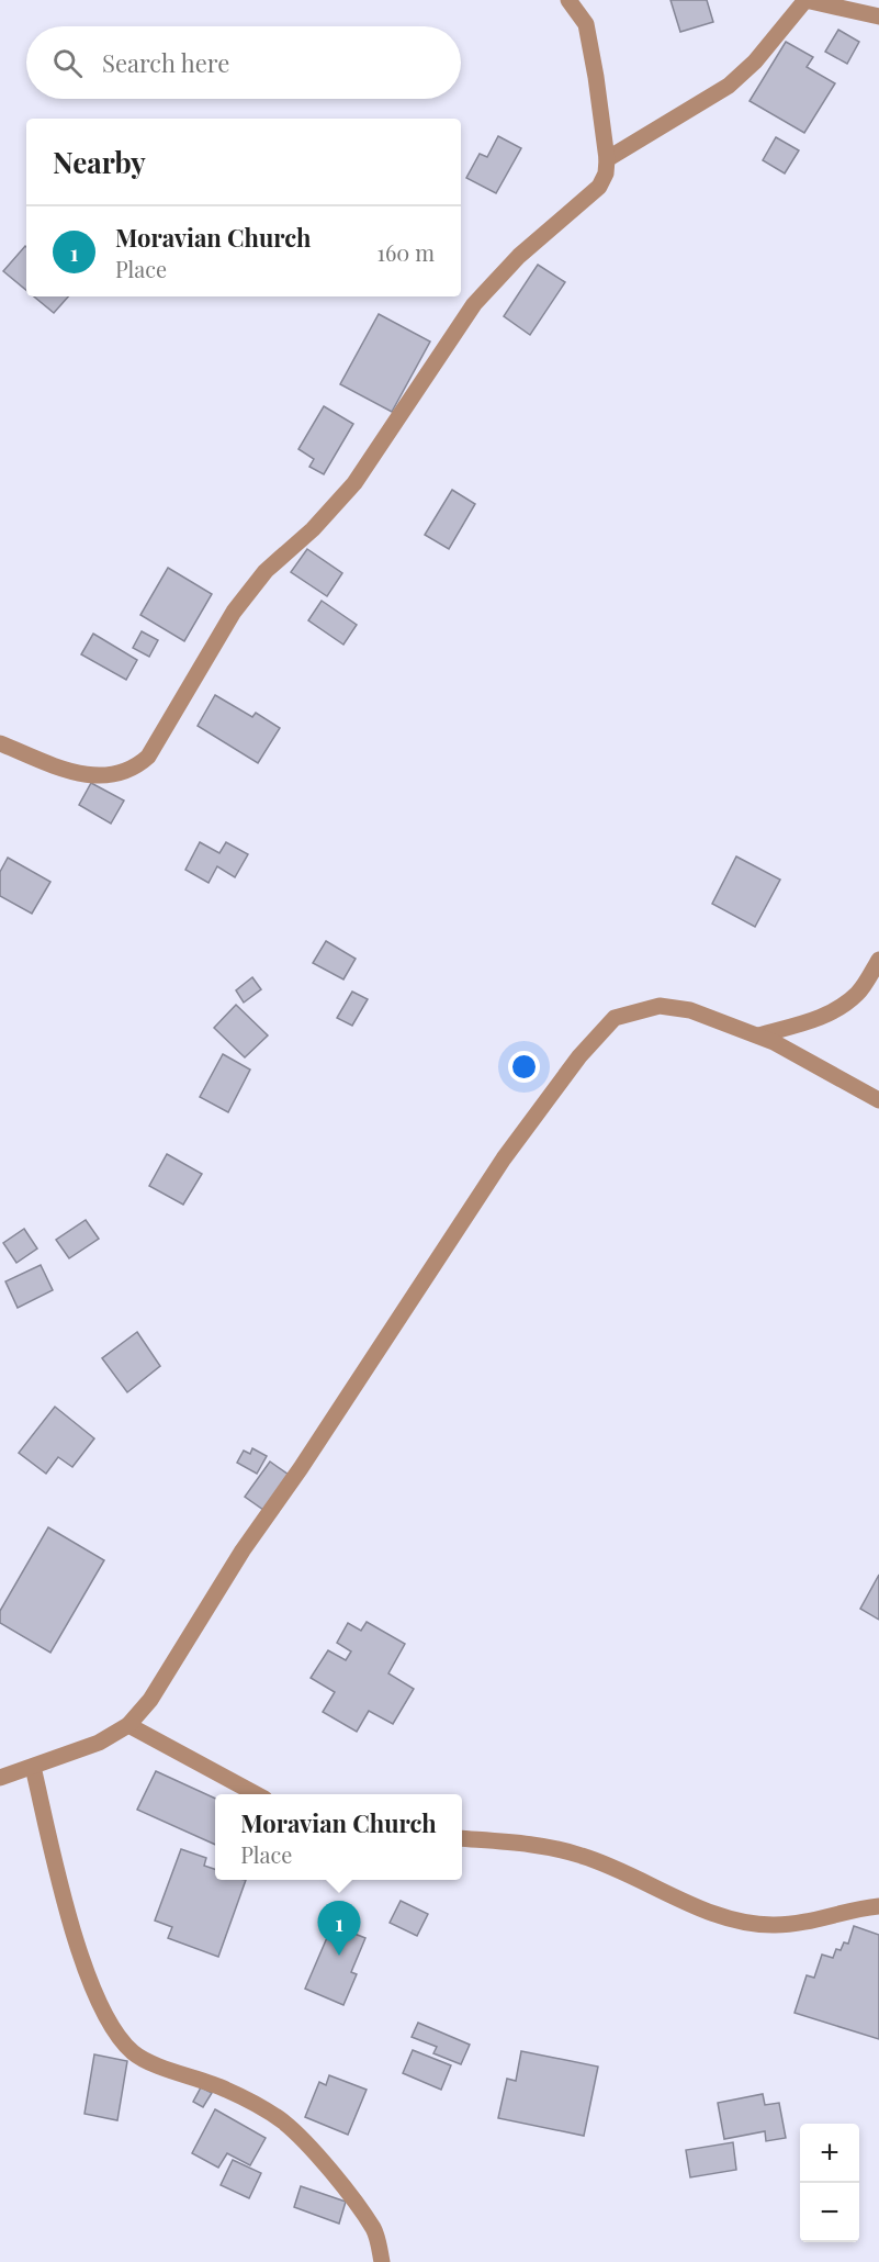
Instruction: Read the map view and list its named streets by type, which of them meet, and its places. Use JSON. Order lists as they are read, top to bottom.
{
  "page": {
    "search": "Search here",
    "heading": "Nearby",
    "list": [
      {
        "mark": "1",
        "name": "Moravian Church",
        "note": "Place",
        "value": "160 m"
      }
    ],
    "popup": ["Moravian Church", "Place"],
    "pins": "1",
    "map_buttons": ["+", "−"]
  }
}
